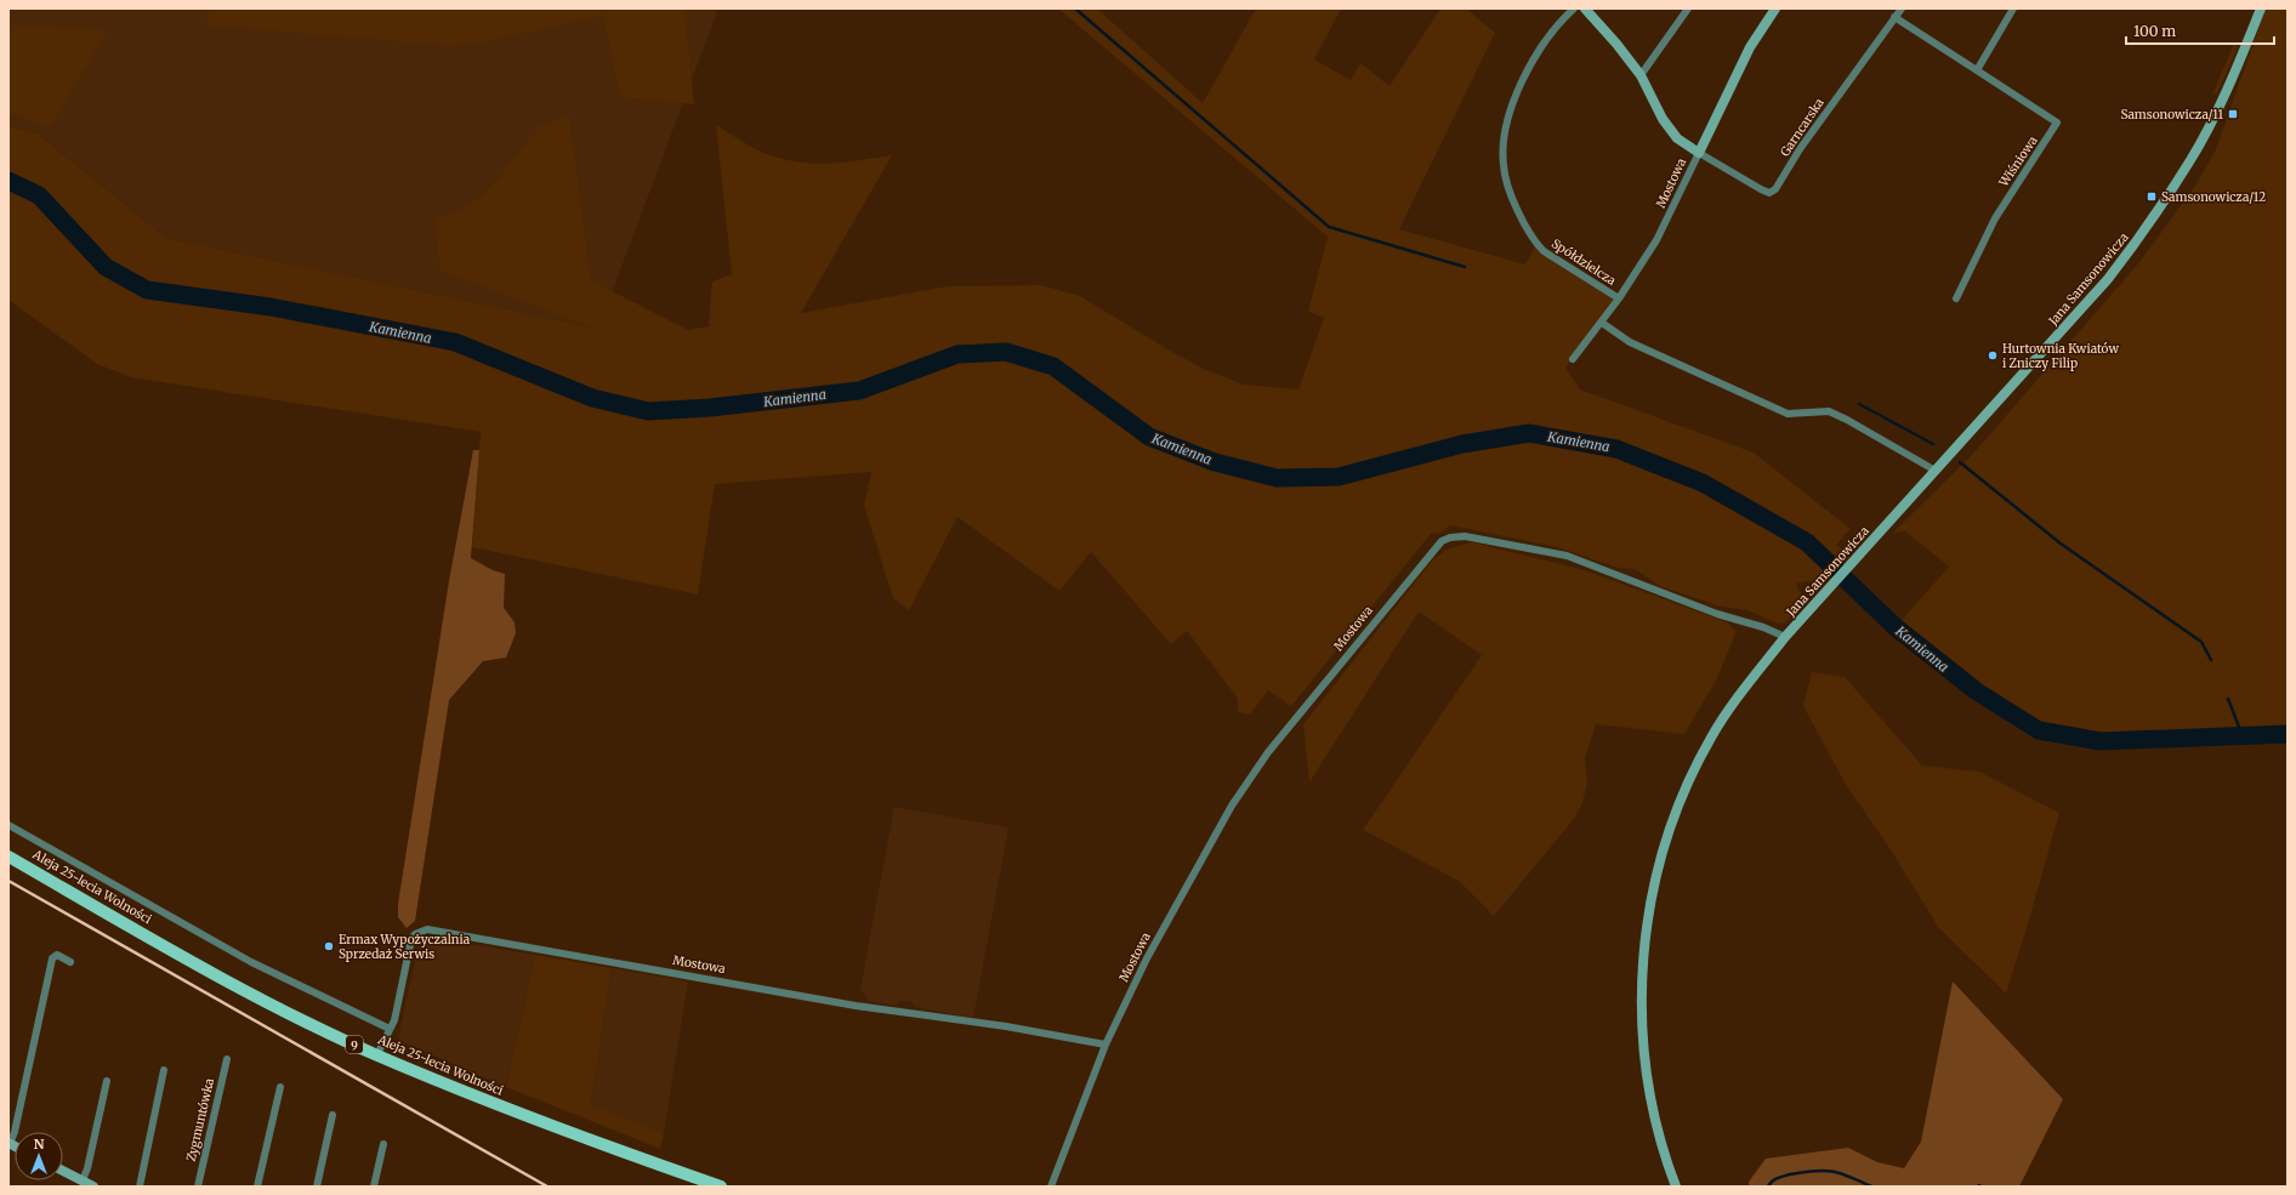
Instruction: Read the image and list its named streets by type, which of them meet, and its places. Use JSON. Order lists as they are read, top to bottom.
{
  "streets": {
    "main road": [
      "Mostowa",
      "Jana Samsonowicza",
      "Aleja 25-lecia Wolności",
      "9"
    ],
    "street": [
      "Garncarska",
      "Wiśniowa",
      "Spółdzielcza",
      "Zygmuntówka"
    ]
  },
  "crossings": [
    ["Garncarska", "Wiśniowa"],
    ["Garncarska", "Mostowa"],
    ["Mostowa", "Spółdzielcza"],
    ["Mostowa", "Jana Samsonowicza"],
    ["Mostowa", "Aleja 25-lecia Wolności"]
  ],
  "water": ["Kamienna"],
  "places": {
    "transit": ["Samsonowicza/11", "Samsonowicza/12"],
    "other": ["Hurtownia Kwiatów i Zniczy Filip", "Ermax Wypożyczalnia Sprzedaż Serwis"]
  },
  "scale_bar": "100 m",
  "north": "top"
}
